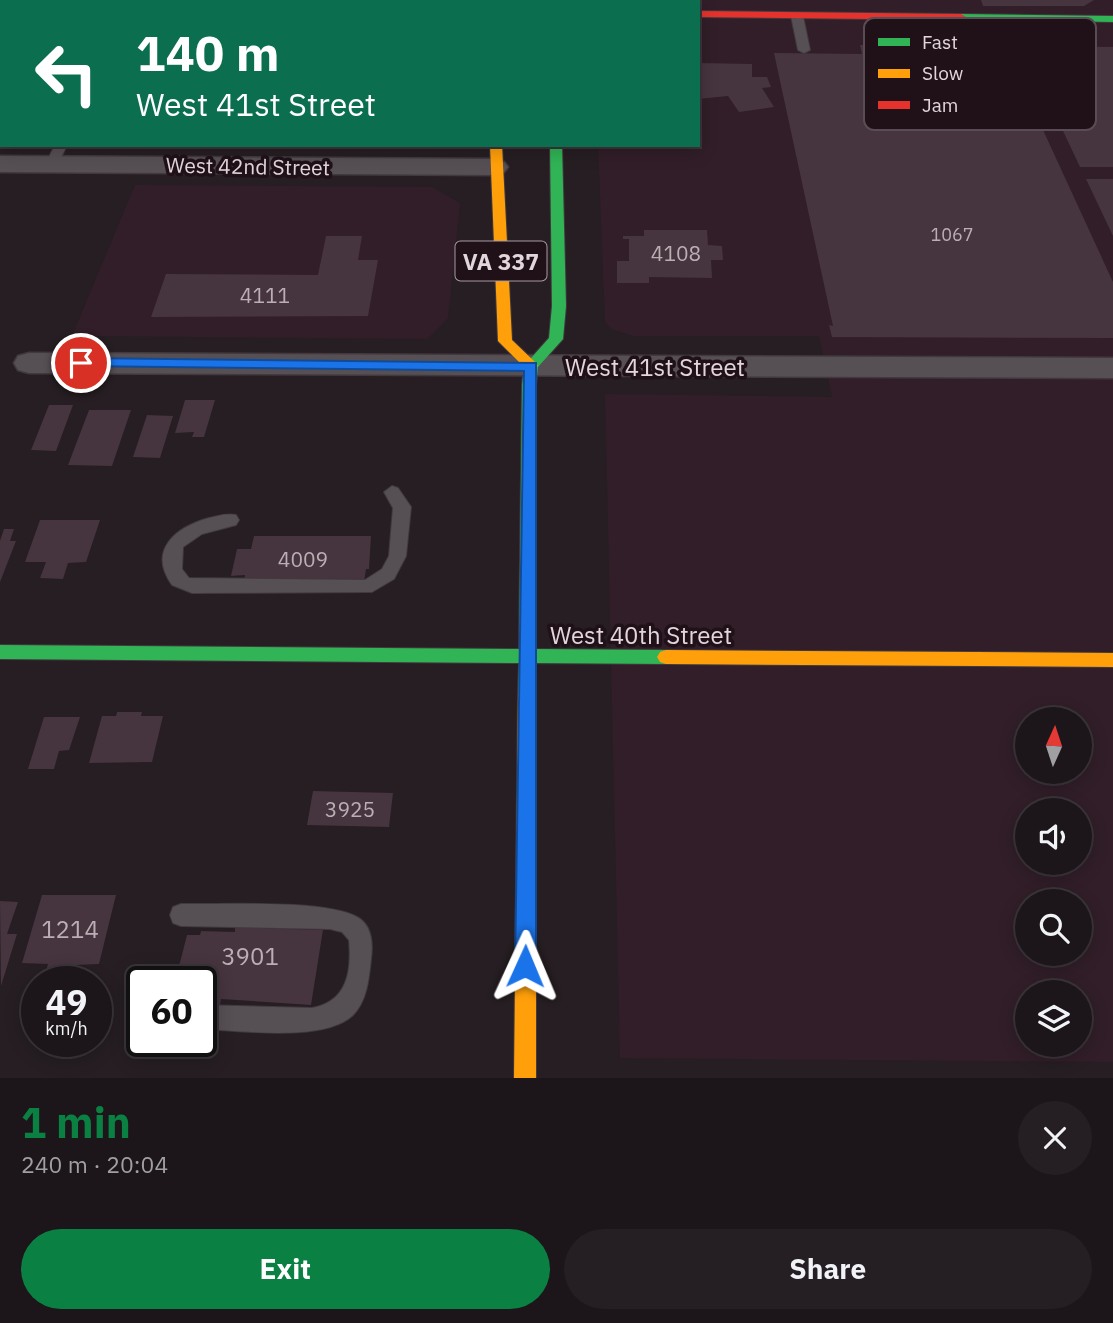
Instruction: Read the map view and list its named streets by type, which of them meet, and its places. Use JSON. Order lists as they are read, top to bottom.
{
  "streets": {
    "street": [
      "West 42nd Street",
      "VA 337",
      "West 41st Street",
      "West 40th Street"
    ]
  },
  "crossings": [
    ["West 42nd Street", "VA 337"],
    ["VA 337", "West 41st Street"]
  ],
  "house_numbers": [
    "1067",
    "4108",
    "4111",
    "4009",
    "3925",
    "1214",
    "3901"
  ],
  "legend": ["Fast", "Slow", "Jam"],
  "north": "top",
  "page": {
    "turn": ["140 m", "West 41st Street"],
    "speed": "49 km/h",
    "limit": "60",
    "heading": ["1 min", "240 m · 20:04"],
    "buttons": ["Exit", "Share"]
  }
}
